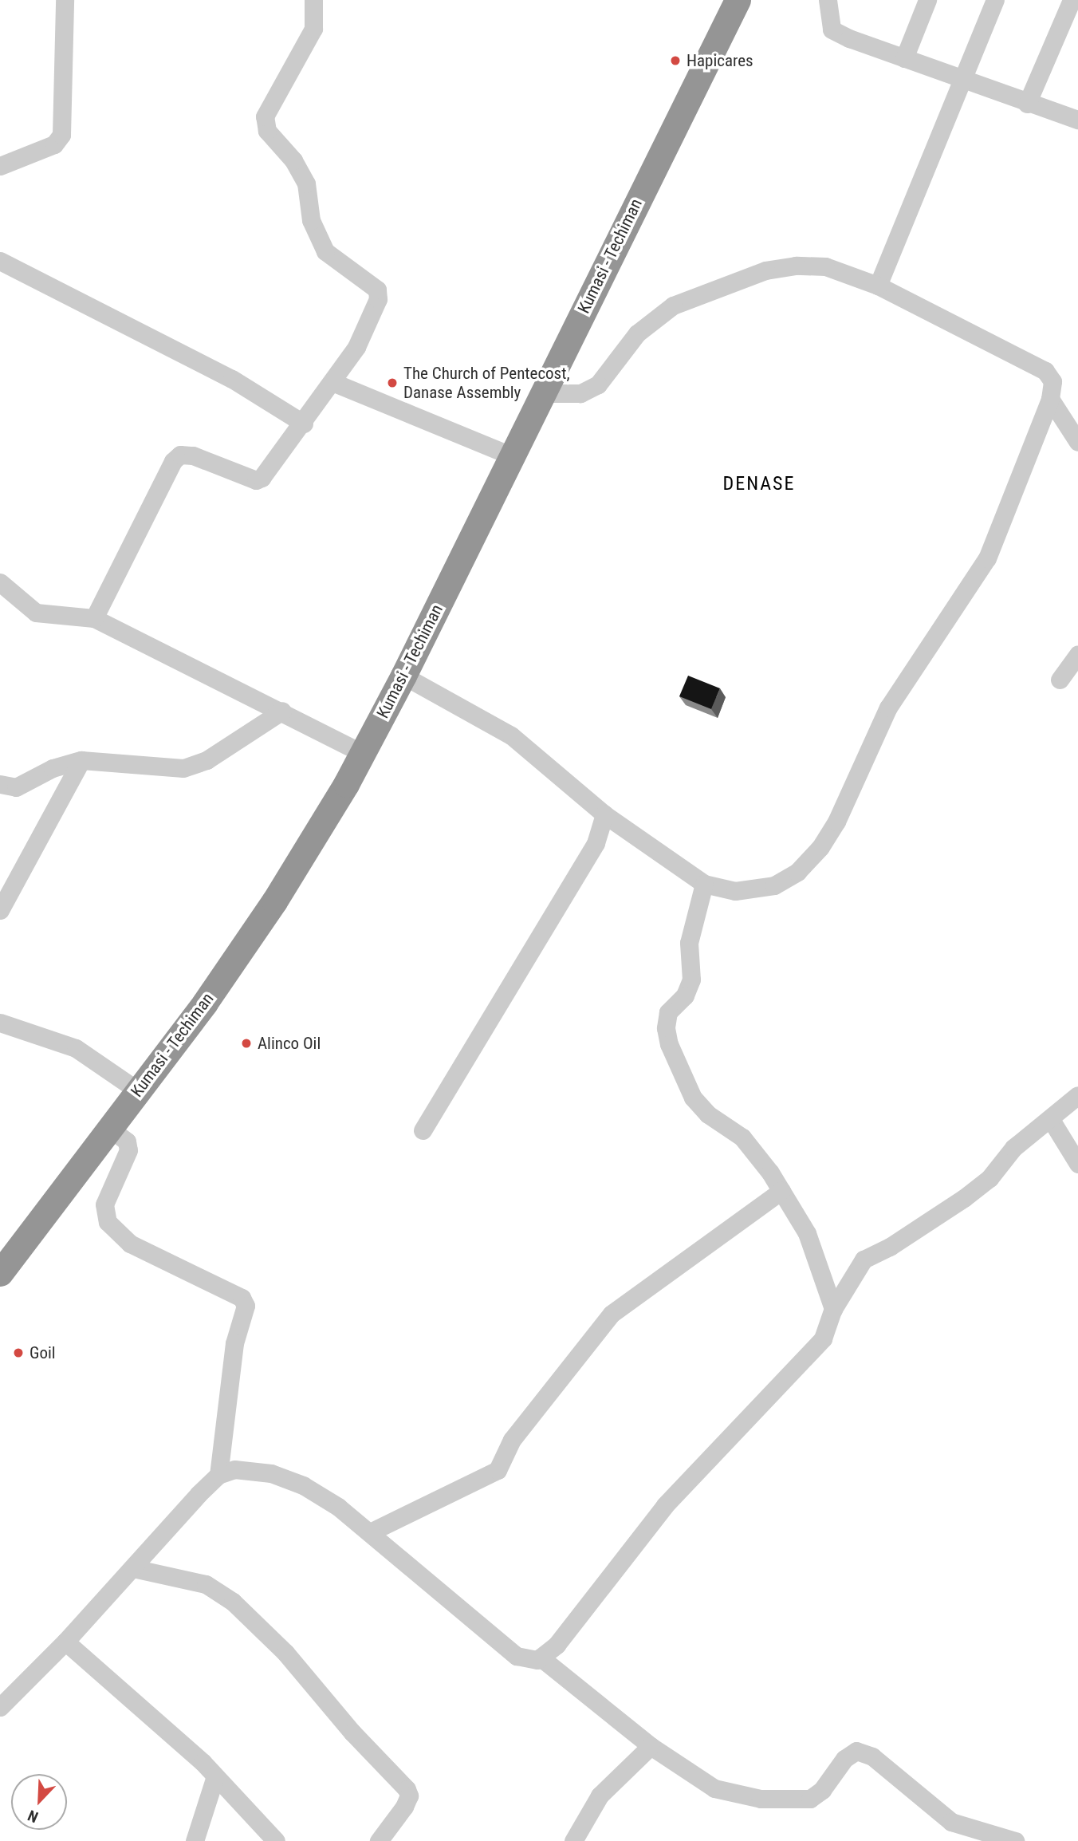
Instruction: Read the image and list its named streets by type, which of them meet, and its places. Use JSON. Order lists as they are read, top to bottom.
{
  "streets": {
    "highway": ["Kumasi - Techiman"]
  },
  "districts": ["DENASE"],
  "places": [
    "Hapicares",
    "The Church of Pentecost, Danase Assembly",
    "Alinco Oil",
    "Goil"
  ],
  "north": "bottom left"
}
